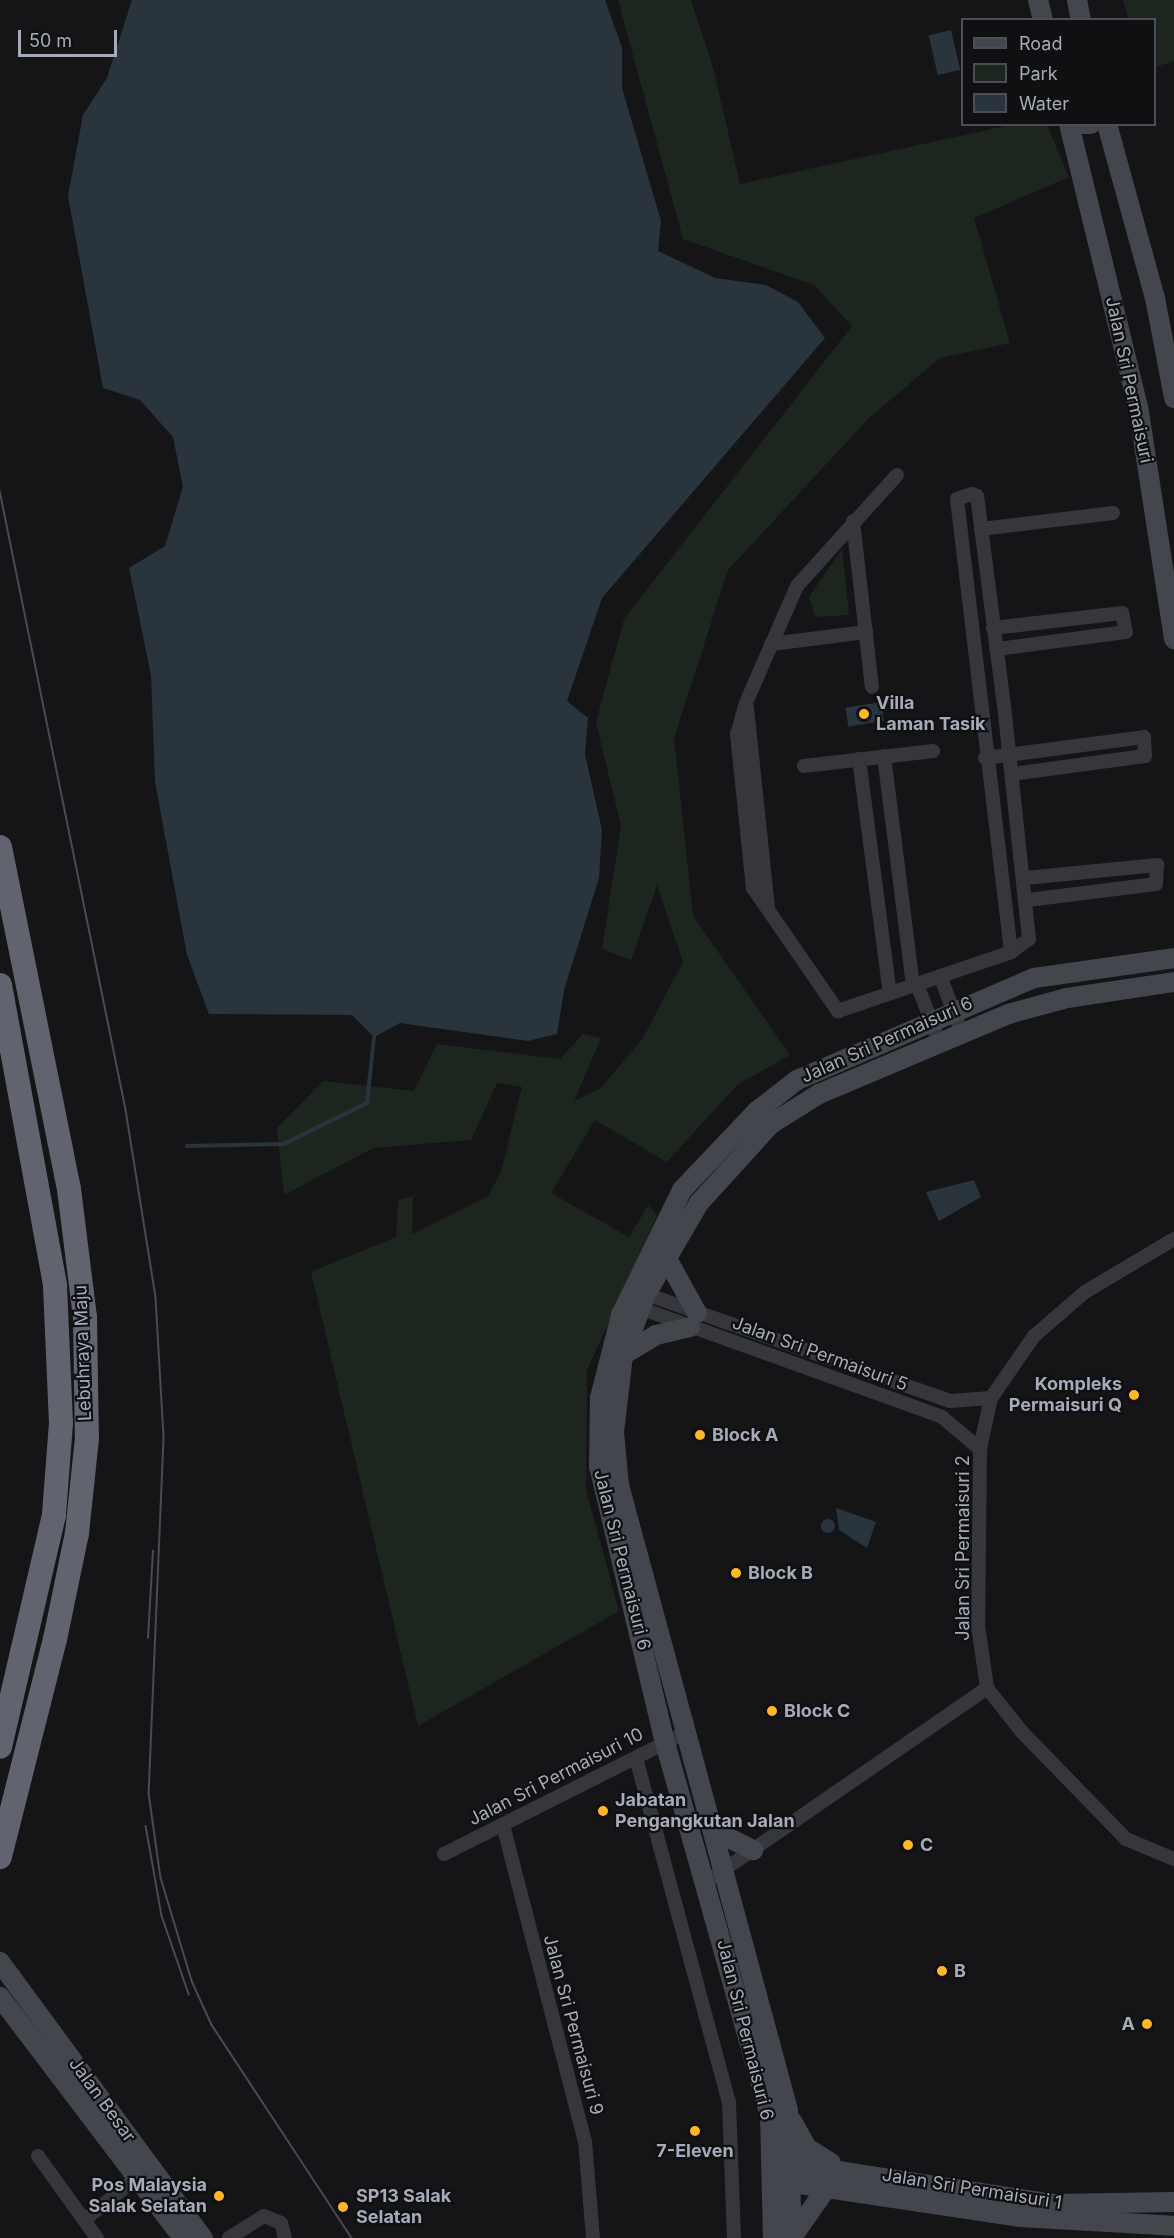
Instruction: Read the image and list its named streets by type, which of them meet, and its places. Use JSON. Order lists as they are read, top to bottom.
{
  "streets": {
    "highway": ["Lebuhraya Maju"],
    "street": [
      "Jalan Sri Permaisuri",
      "Jalan Sri Permaisuri 6",
      "Jalan Sri Permaisuri 5",
      "Jalan Sri Permaisuri 2",
      "Jalan Sri Permaisuri 10",
      "Jalan Sri Permaisuri 9",
      "Jalan Besar",
      "Jalan Sri Permaisuri 1"
    ]
  },
  "crossings": [
    ["Jalan Sri Permaisuri 6", "Jalan Sri Permaisuri 5"],
    ["Jalan Sri Permaisuri 6", "Jalan Sri Permaisuri 10"],
    ["Jalan Sri Permaisuri 6", "Jalan Sri Permaisuri 1"],
    ["Jalan Sri Permaisuri 5", "Jalan Sri Permaisuri 2"],
    ["Jalan Sri Permaisuri 10", "Jalan Sri Permaisuri 9"]
  ],
  "places": [
    "Villa Laman Tasik",
    "Kompleks Permaisuri Q",
    "Block A",
    "Block B",
    "Block C",
    "Jabatan Pengangkutan Jalan",
    "C",
    "B",
    "A",
    "7-Eleven",
    "Pos Malaysia Salak Selatan",
    "SP13 Salak Selatan"
  ],
  "legend": ["Road", "Park", "Water"],
  "scale_bar": "50 m"
}
